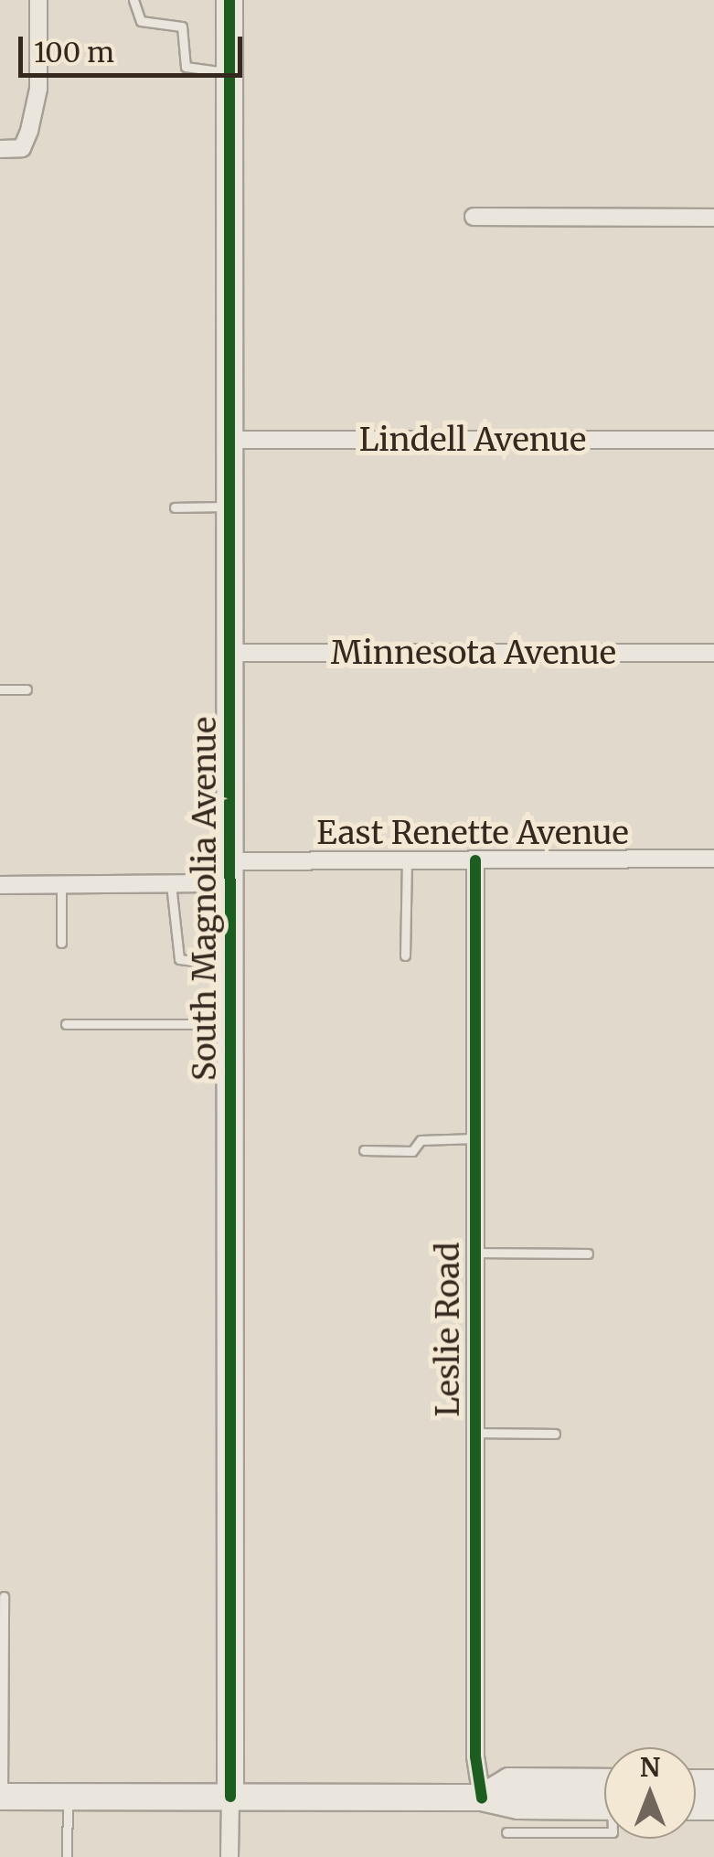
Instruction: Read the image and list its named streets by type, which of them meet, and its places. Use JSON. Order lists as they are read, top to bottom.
{
  "streets": {
    "main road": ["South Magnolia Avenue"],
    "street": [
      "Lindell Avenue",
      "Minnesota Avenue",
      "East Renette Avenue",
      "Leslie Road"
    ]
  },
  "crossings": [
    ["Lindell Avenue", "South Magnolia Avenue"],
    ["Minnesota Avenue", "South Magnolia Avenue"],
    ["East Renette Avenue", "South Magnolia Avenue"],
    ["East Renette Avenue", "Leslie Road"]
  ],
  "scale_bar": "100 m",
  "north": "top"
}
